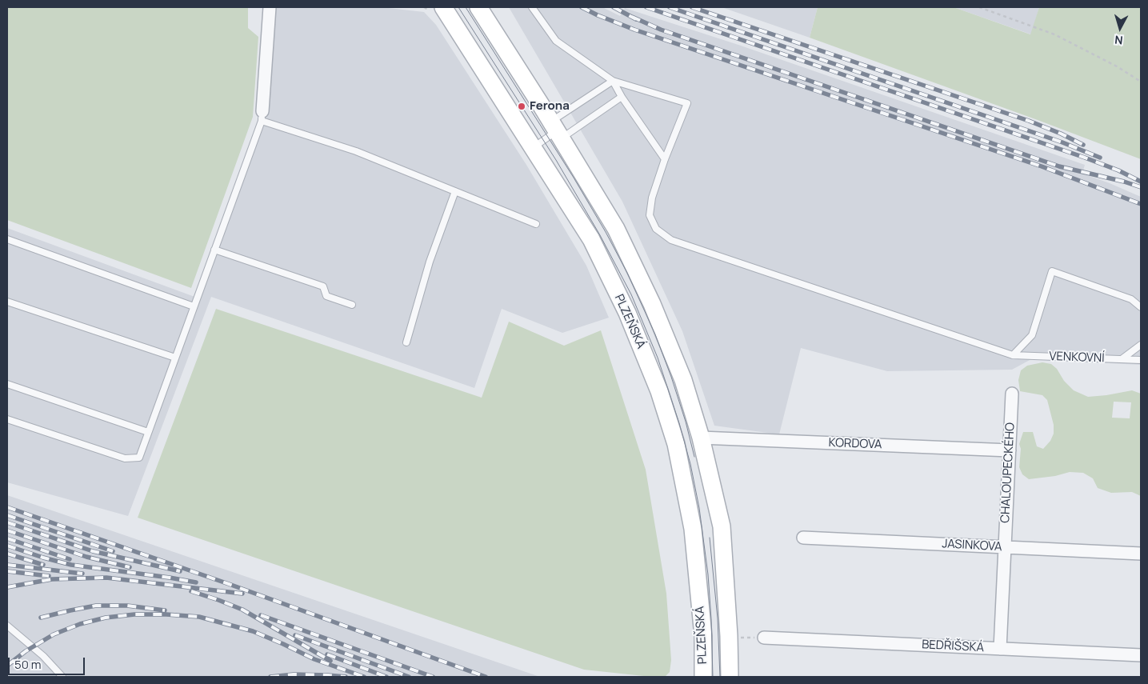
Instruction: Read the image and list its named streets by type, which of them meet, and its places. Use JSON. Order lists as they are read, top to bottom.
{
  "streets": {
    "main road": ["PLZEŇSKÁ"],
    "street": [
      "KORDOVA",
      "CHALOUPECKÉHO",
      "JASINKOVA",
      "BEDŘIŠSKÁ"
    ],
    "lane": ["VENKOVNÍ"]
  },
  "crossings": [
    ["KORDOVA", "CHALOUPECKÉHO"],
    ["CHALOUPECKÉHO", "JASINKOVA"],
    ["CHALOUPECKÉHO", "BEDŘIŠSKÁ"]
  ],
  "places": ["Ferona"],
  "scale_bar": "50 m",
  "north": "bottom"
}
